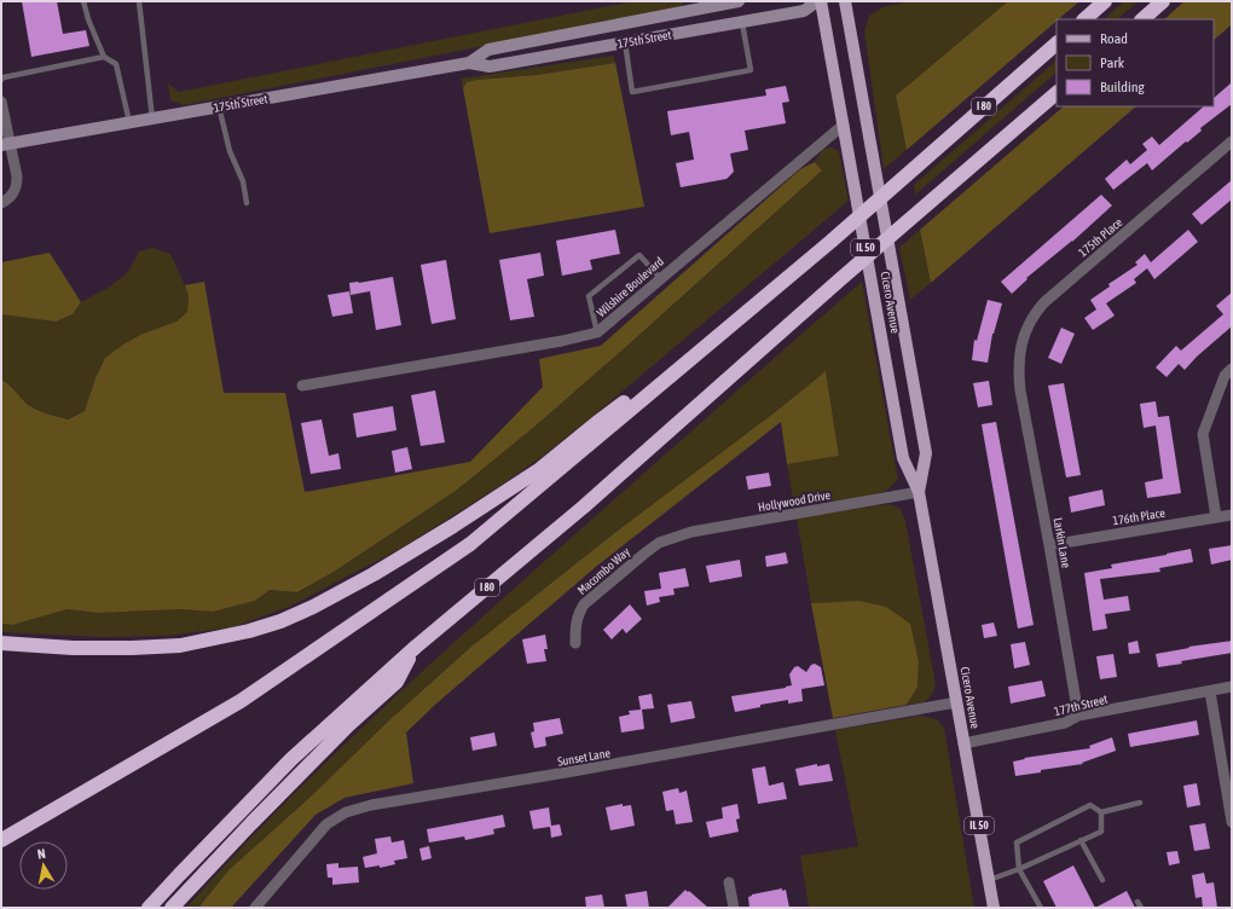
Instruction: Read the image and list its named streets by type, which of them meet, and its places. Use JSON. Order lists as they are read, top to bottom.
{
  "streets": {
    "highway": ["I 80"],
    "main road": ["IL 50", "Cicero Avenue"],
    "street": [
      "175th Street",
      "175th Place",
      "Wilshire Boulevard",
      "Hollywood Drive",
      "176th Place",
      "Larkin Lane",
      "Macombo Way",
      "177th Street",
      "Sunset Lane"
    ]
  },
  "crossings": [
    ["175th Street", "Cicero Avenue"],
    ["175th Place", "Larkin Lane"],
    ["Wilshire Boulevard", "Cicero Avenue"],
    ["Cicero Avenue", "Hollywood Drive"],
    ["Cicero Avenue", "177th Street"],
    ["Cicero Avenue", "Sunset Lane"],
    ["Hollywood Drive", "Macombo Way"],
    ["176th Place", "Larkin Lane"],
    ["Larkin Lane", "177th Street"]
  ],
  "legend": ["Road", "Park", "Building"],
  "north": "top"
}
